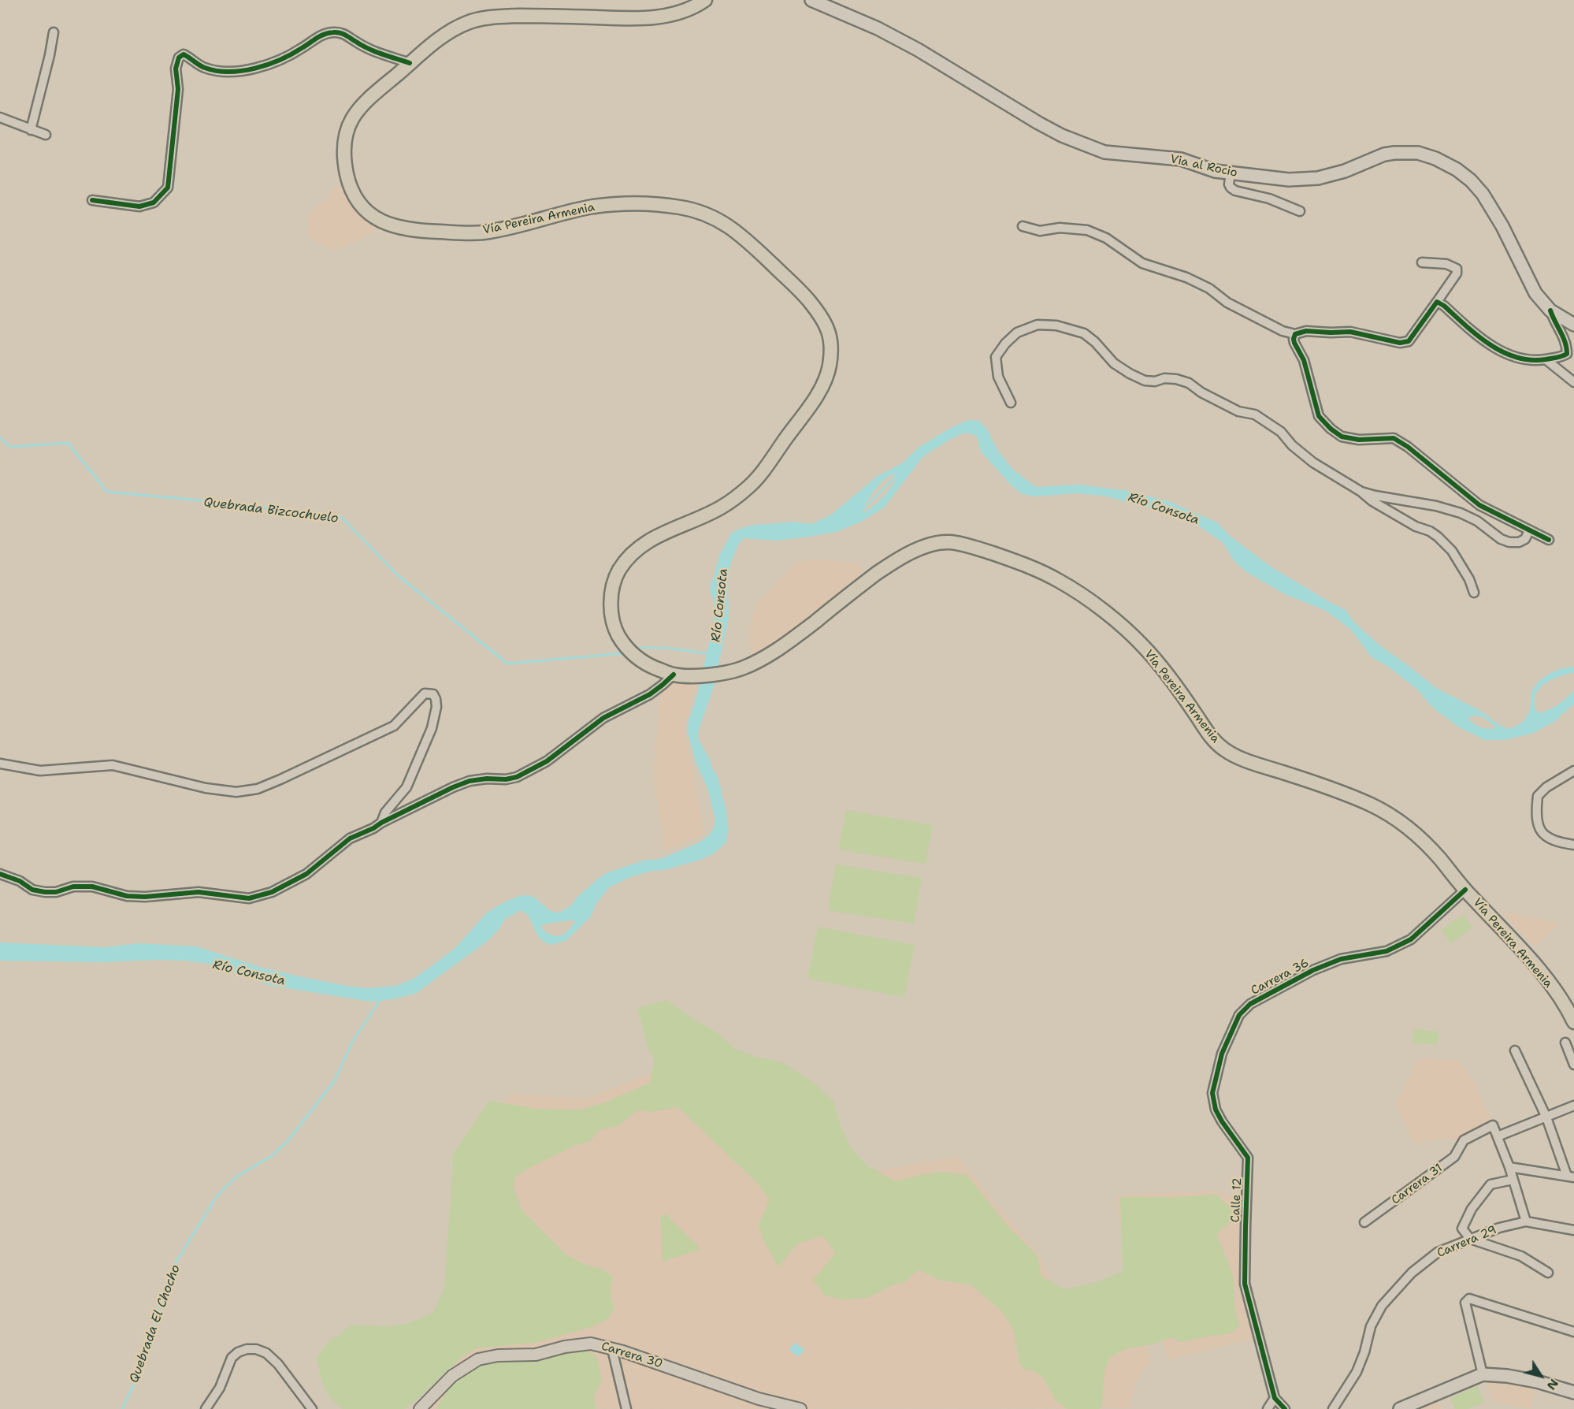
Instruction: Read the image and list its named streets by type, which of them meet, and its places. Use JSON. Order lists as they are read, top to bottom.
{
  "streets": {
    "main road": ["Via al Rocio", "Vía Pereira Armenia"],
    "street": [
      "Carrera 36",
      "Carrera 31",
      "Calle 12",
      "Carrera 29",
      "Carrera 30"
    ]
  },
  "crossings": [
    ["Vía Pereira Armenia", "Carrera 36"],
    ["Carrera 36", "Calle 12"]
  ],
  "water": ["Río Consota", "Quebrada Bizcochuelo", "Quebrada El Chocho"],
  "north": "bottom right"
}
